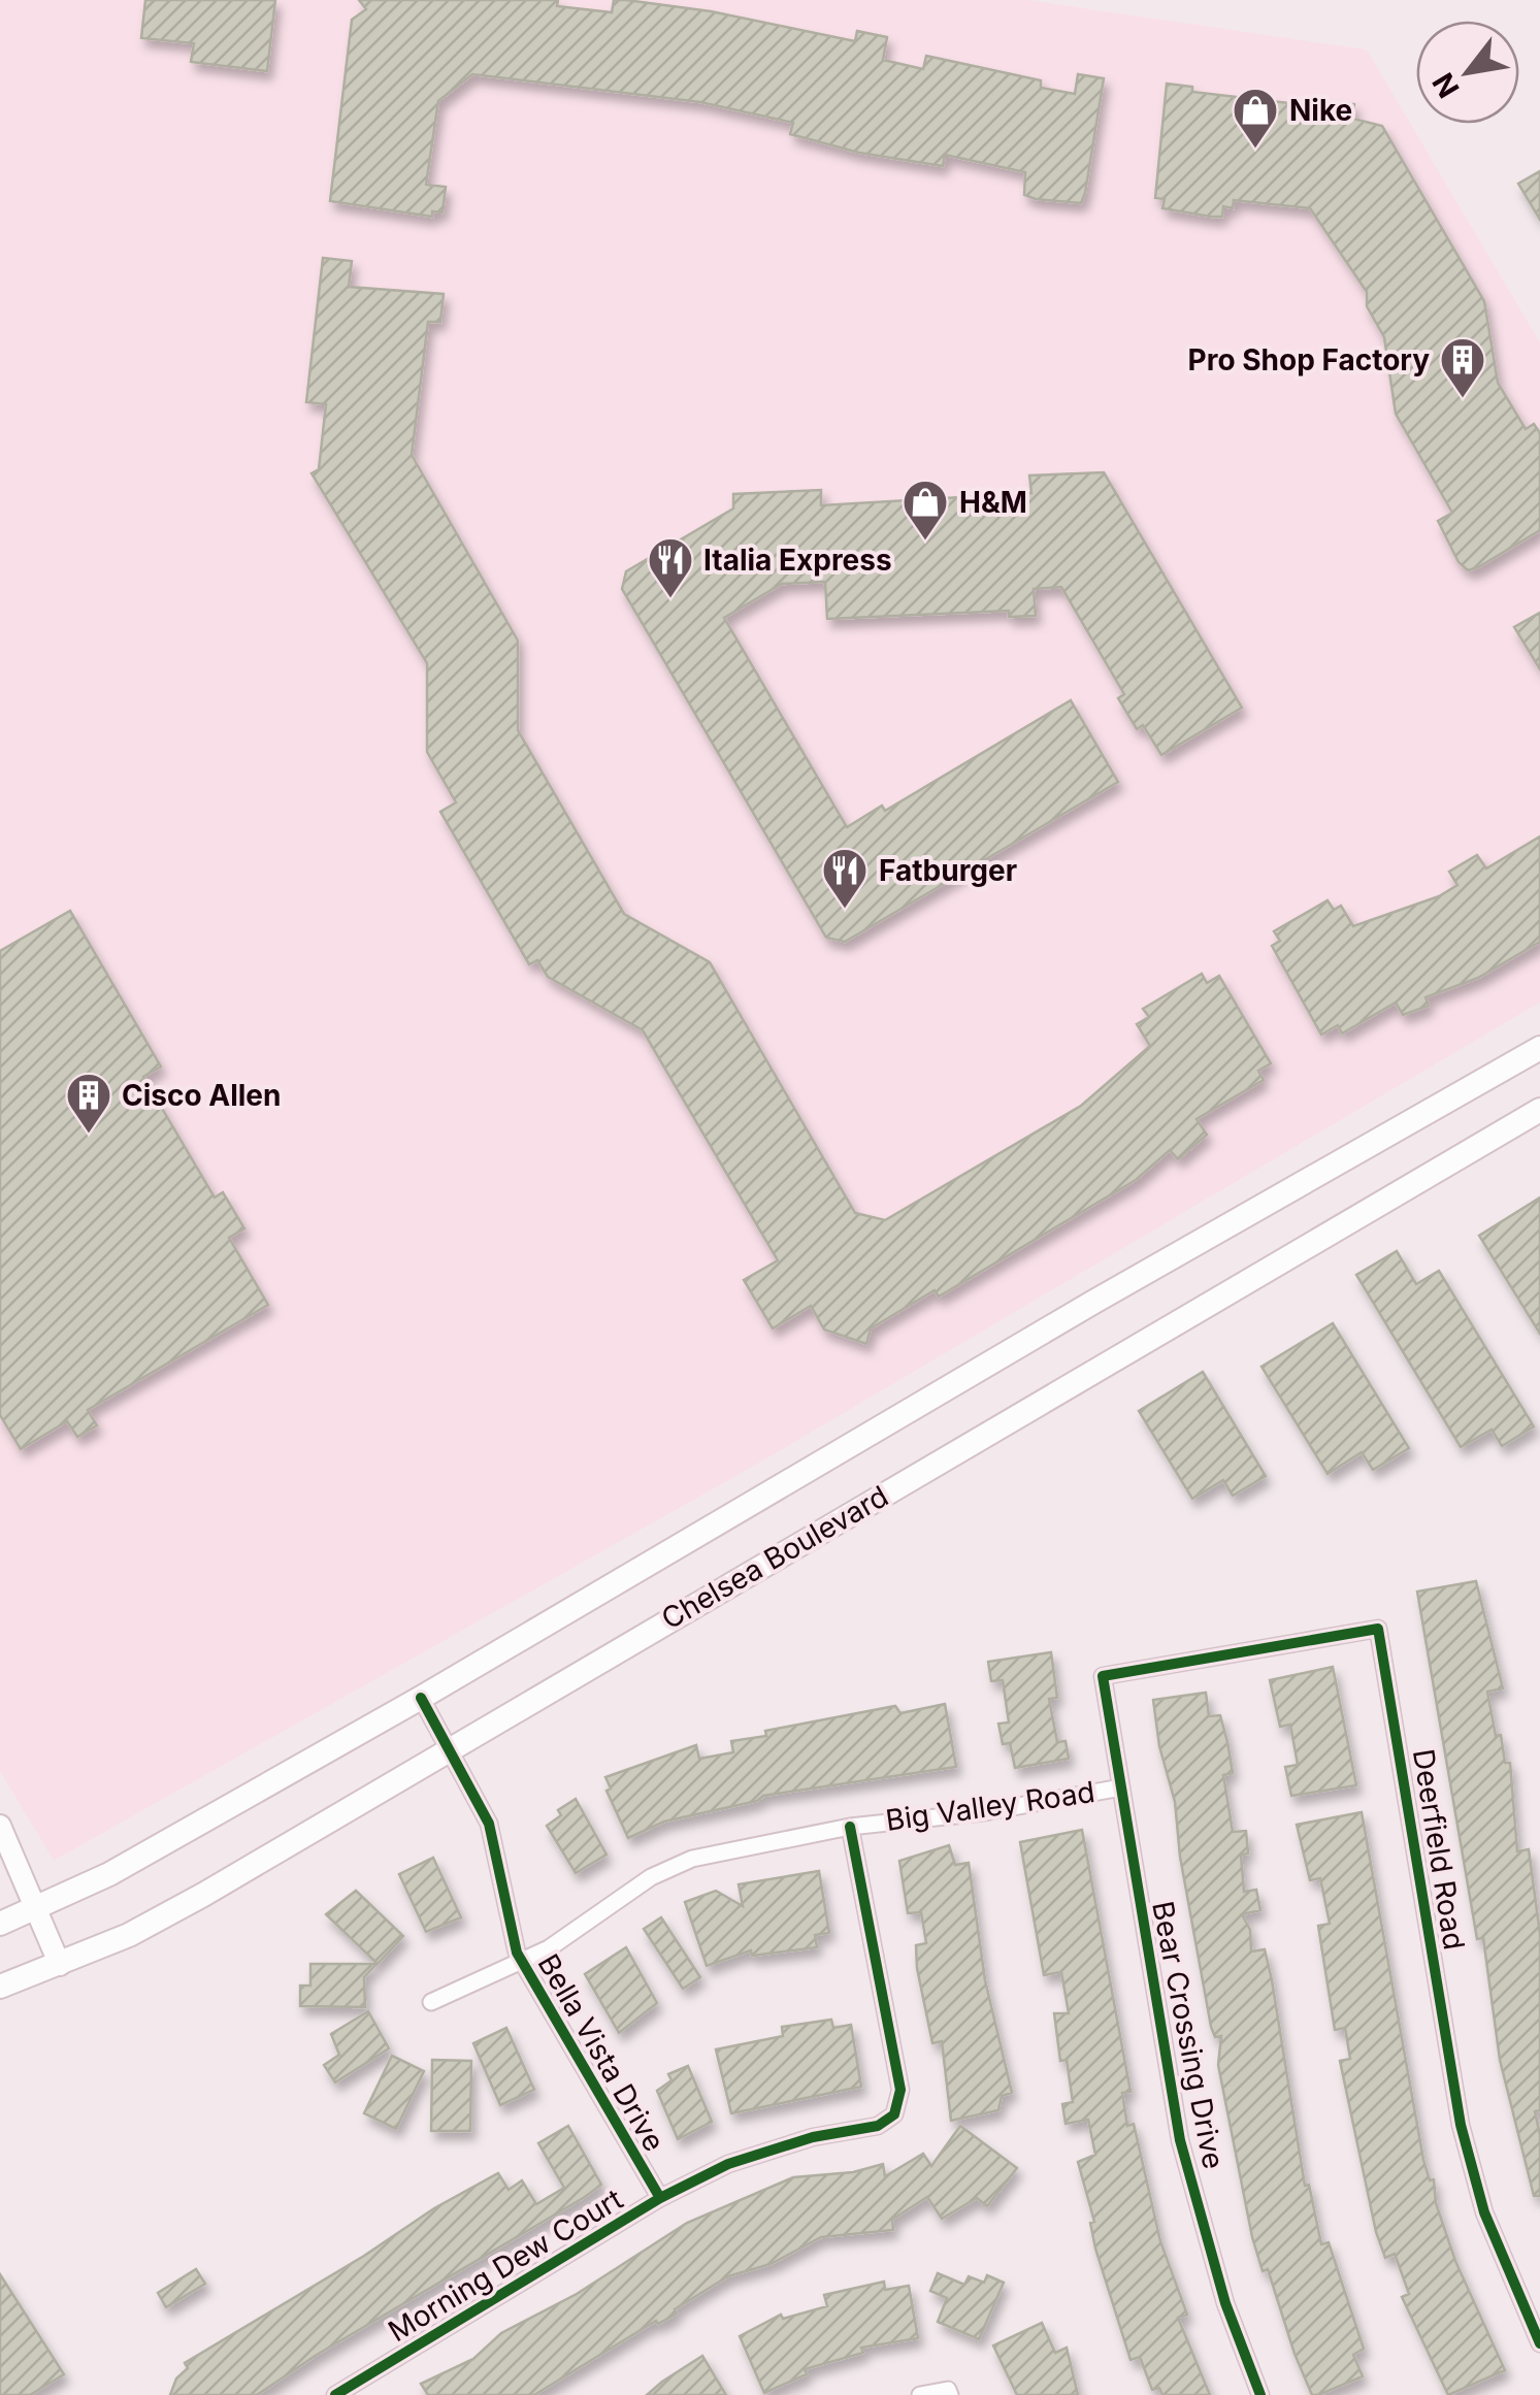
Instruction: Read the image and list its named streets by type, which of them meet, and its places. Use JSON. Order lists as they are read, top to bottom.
{
  "streets": {
    "main road": ["Chelsea Boulevard"],
    "street": [
      "Big Valley Road",
      "Deerfield Road",
      "Bear Crossing Drive",
      "Bella Vista Drive",
      "Morning Dew Court"
    ]
  },
  "crossings": [
    ["Chelsea Boulevard", "Bella Vista Drive"],
    ["Big Valley Road", "Bear Crossing Drive"],
    ["Big Valley Road", "Bella Vista Drive"],
    ["Big Valley Road", "Morning Dew Court"],
    ["Deerfield Road", "Bear Crossing Drive"],
    ["Bella Vista Drive", "Morning Dew Court"]
  ],
  "places": {
    "shop": ["Nike", "H&M"],
    "building": ["Pro Shop Factory", "Cisco Allen"],
    "restaurant": ["Italia Express", "Fatburger"]
  },
  "north": "bottom left"
}
